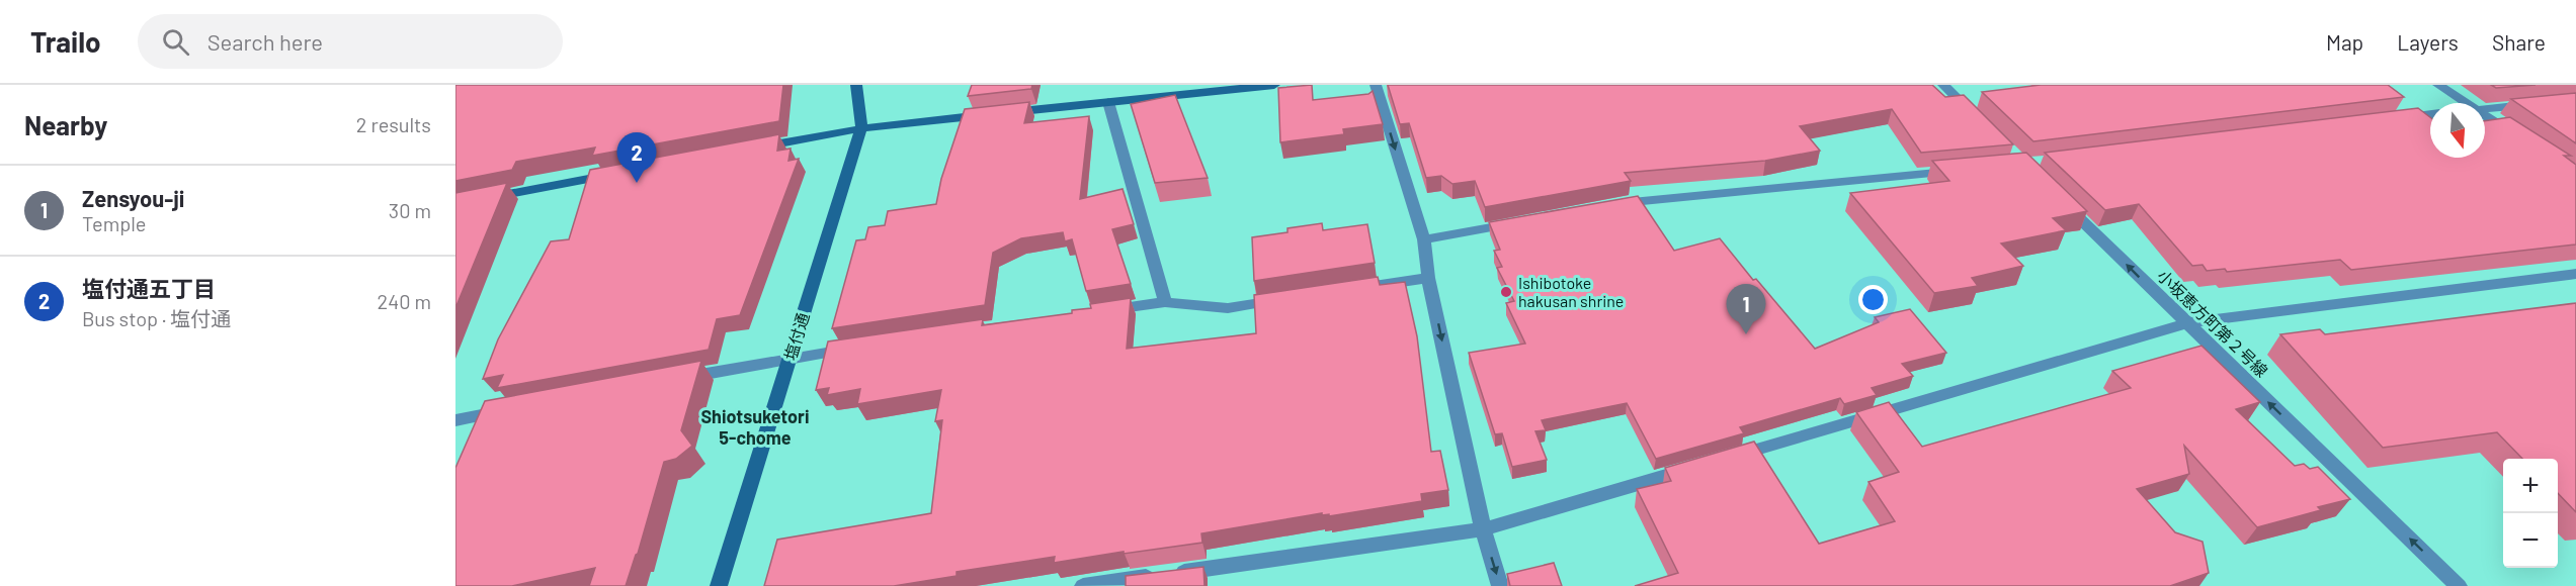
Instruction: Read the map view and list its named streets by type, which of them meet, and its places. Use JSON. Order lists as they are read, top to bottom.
{
  "streets": {
    "street": ["小坂恵方町第２号線", "塩付通"]
  },
  "one_way": ["小坂恵方町第２号線"],
  "districts": ["Shiotsuketori 5-chome"],
  "places": ["Ishibotoke hakusan shrine"],
  "north": "bottom",
  "page": {
    "header": "Trailo",
    "search": "Search here",
    "nav": ["Map", "Layers", "Share"],
    "heading": ["Nearby", "2 results"],
    "pins": ["2", "1"],
    "list": [
      {
        "mark": "1",
        "name": "Zensyou-ji",
        "note": "Temple",
        "value": "30 m"
      },
      {
        "mark": "2",
        "name": "塩付通五丁目",
        "note": "Bus stop · 塩付通",
        "value": "240 m"
      }
    ],
    "map_buttons": ["+", "−"]
  }
}
